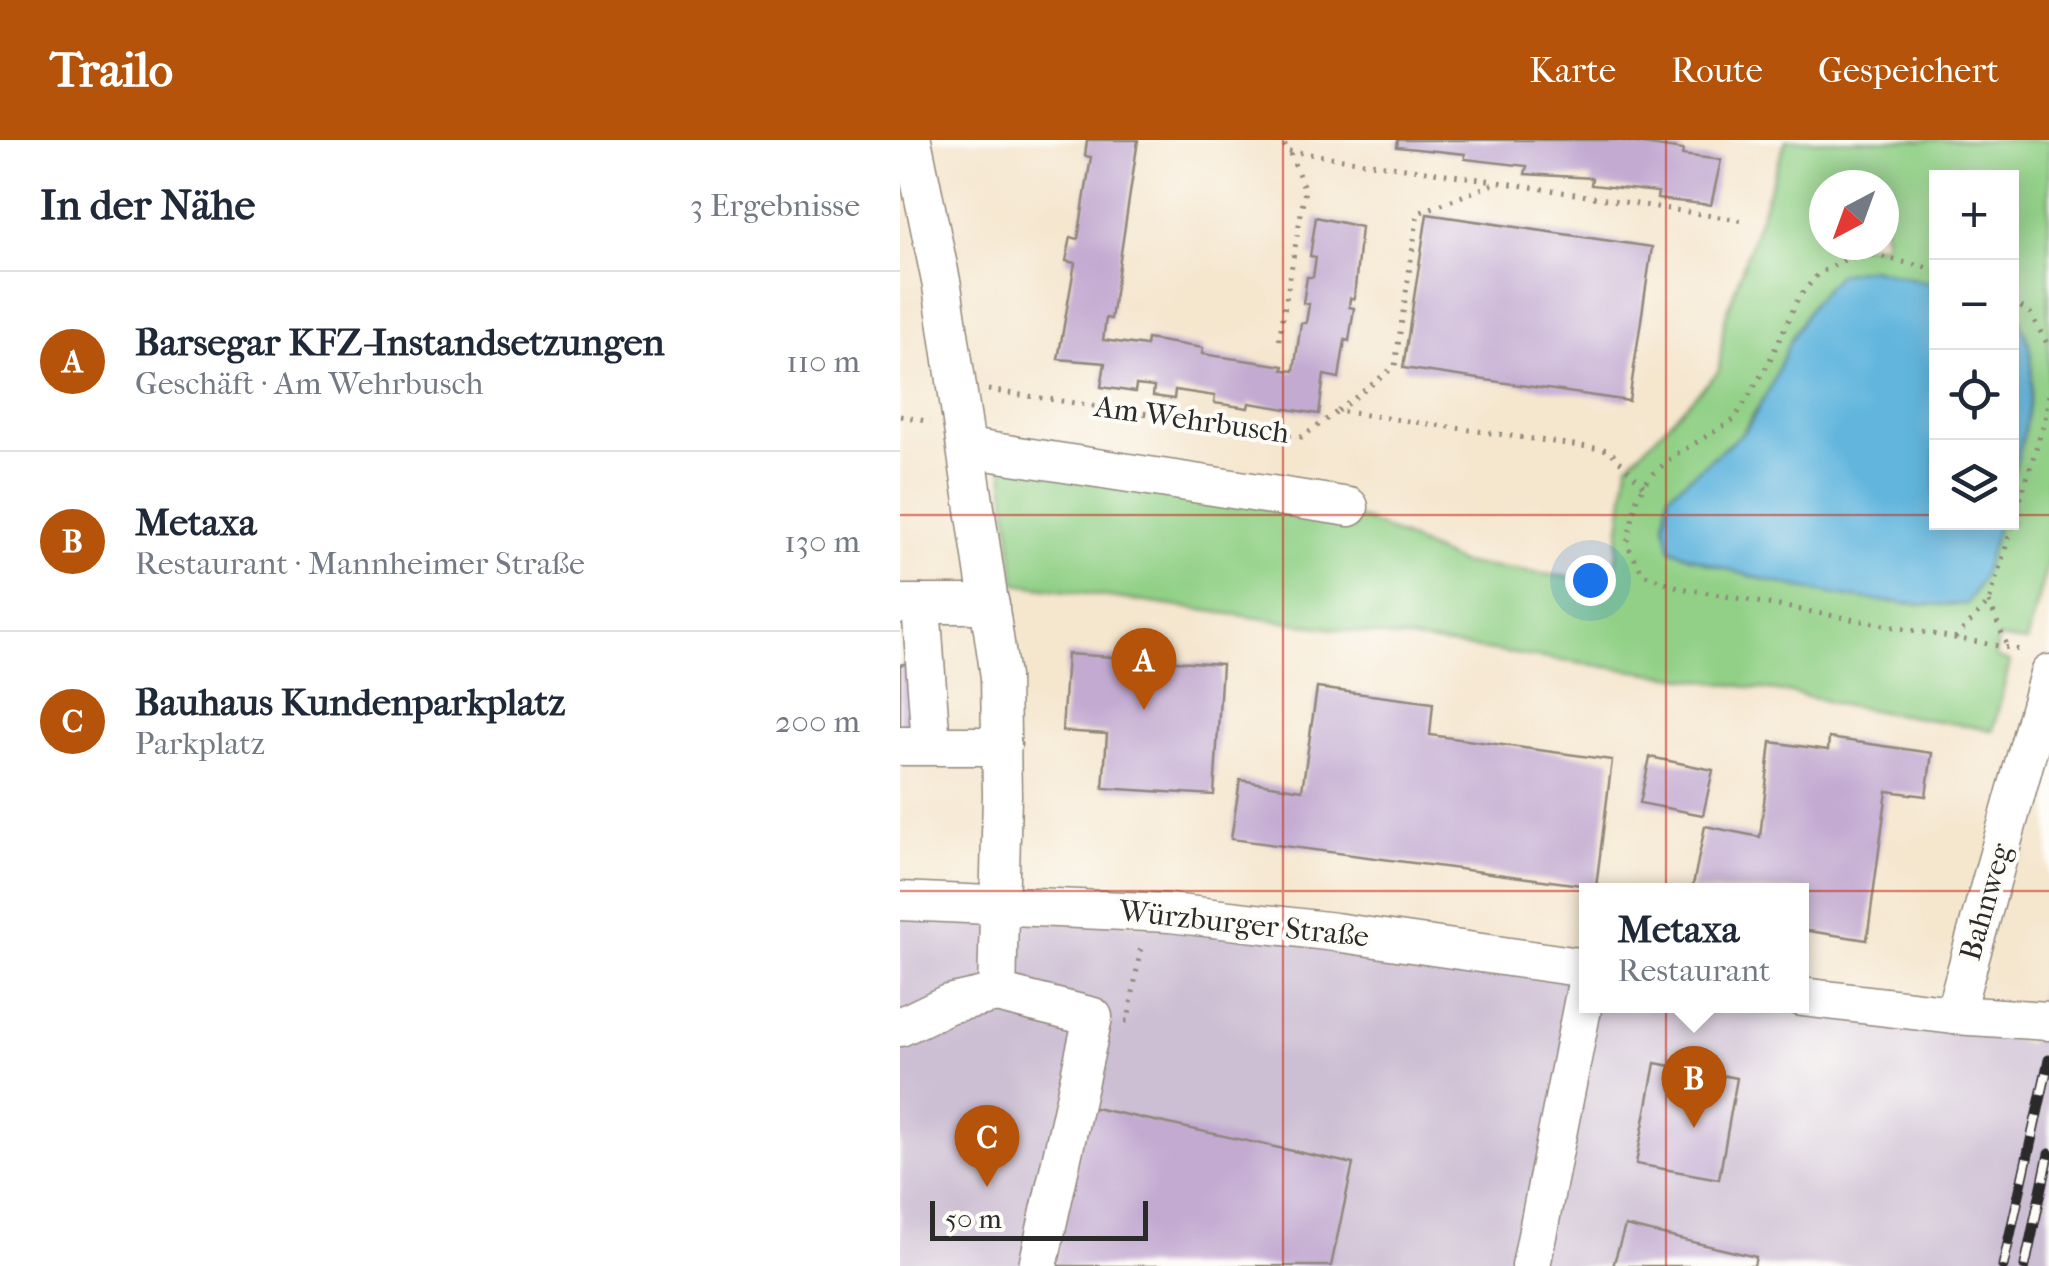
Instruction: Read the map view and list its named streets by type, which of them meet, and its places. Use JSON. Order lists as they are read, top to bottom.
{
  "streets": {
    "street": ["Bahnweg", "Würzburger Straße"],
    "path": ["Am Wehrbusch"]
  },
  "scale_bar": "50 m",
  "north": "bottom left",
  "page": {
    "header": "Trailo",
    "nav": ["Karte", "Route", "Gespeichert"],
    "heading": ["In der Nähe", "3 Ergebnisse"],
    "map_buttons": ["+", "−"],
    "list": [
      {
        "mark": "A",
        "name": "Barsegar KFZ-Instandsetzungen",
        "note": "Geschäft · Am Wehrbusch",
        "value": "110 m"
      },
      {
        "mark": "B",
        "name": "Metaxa",
        "note": "Restaurant · Mannheimer Straße",
        "value": "130 m"
      },
      {
        "mark": "C",
        "name": "Bauhaus Kundenparkplatz",
        "note": "Parkplatz",
        "value": "200 m"
      }
    ],
    "pins": ["A", "B", "C"],
    "popup": ["Metaxa", "Restaurant"],
    "scale": "50 m"
  }
}
